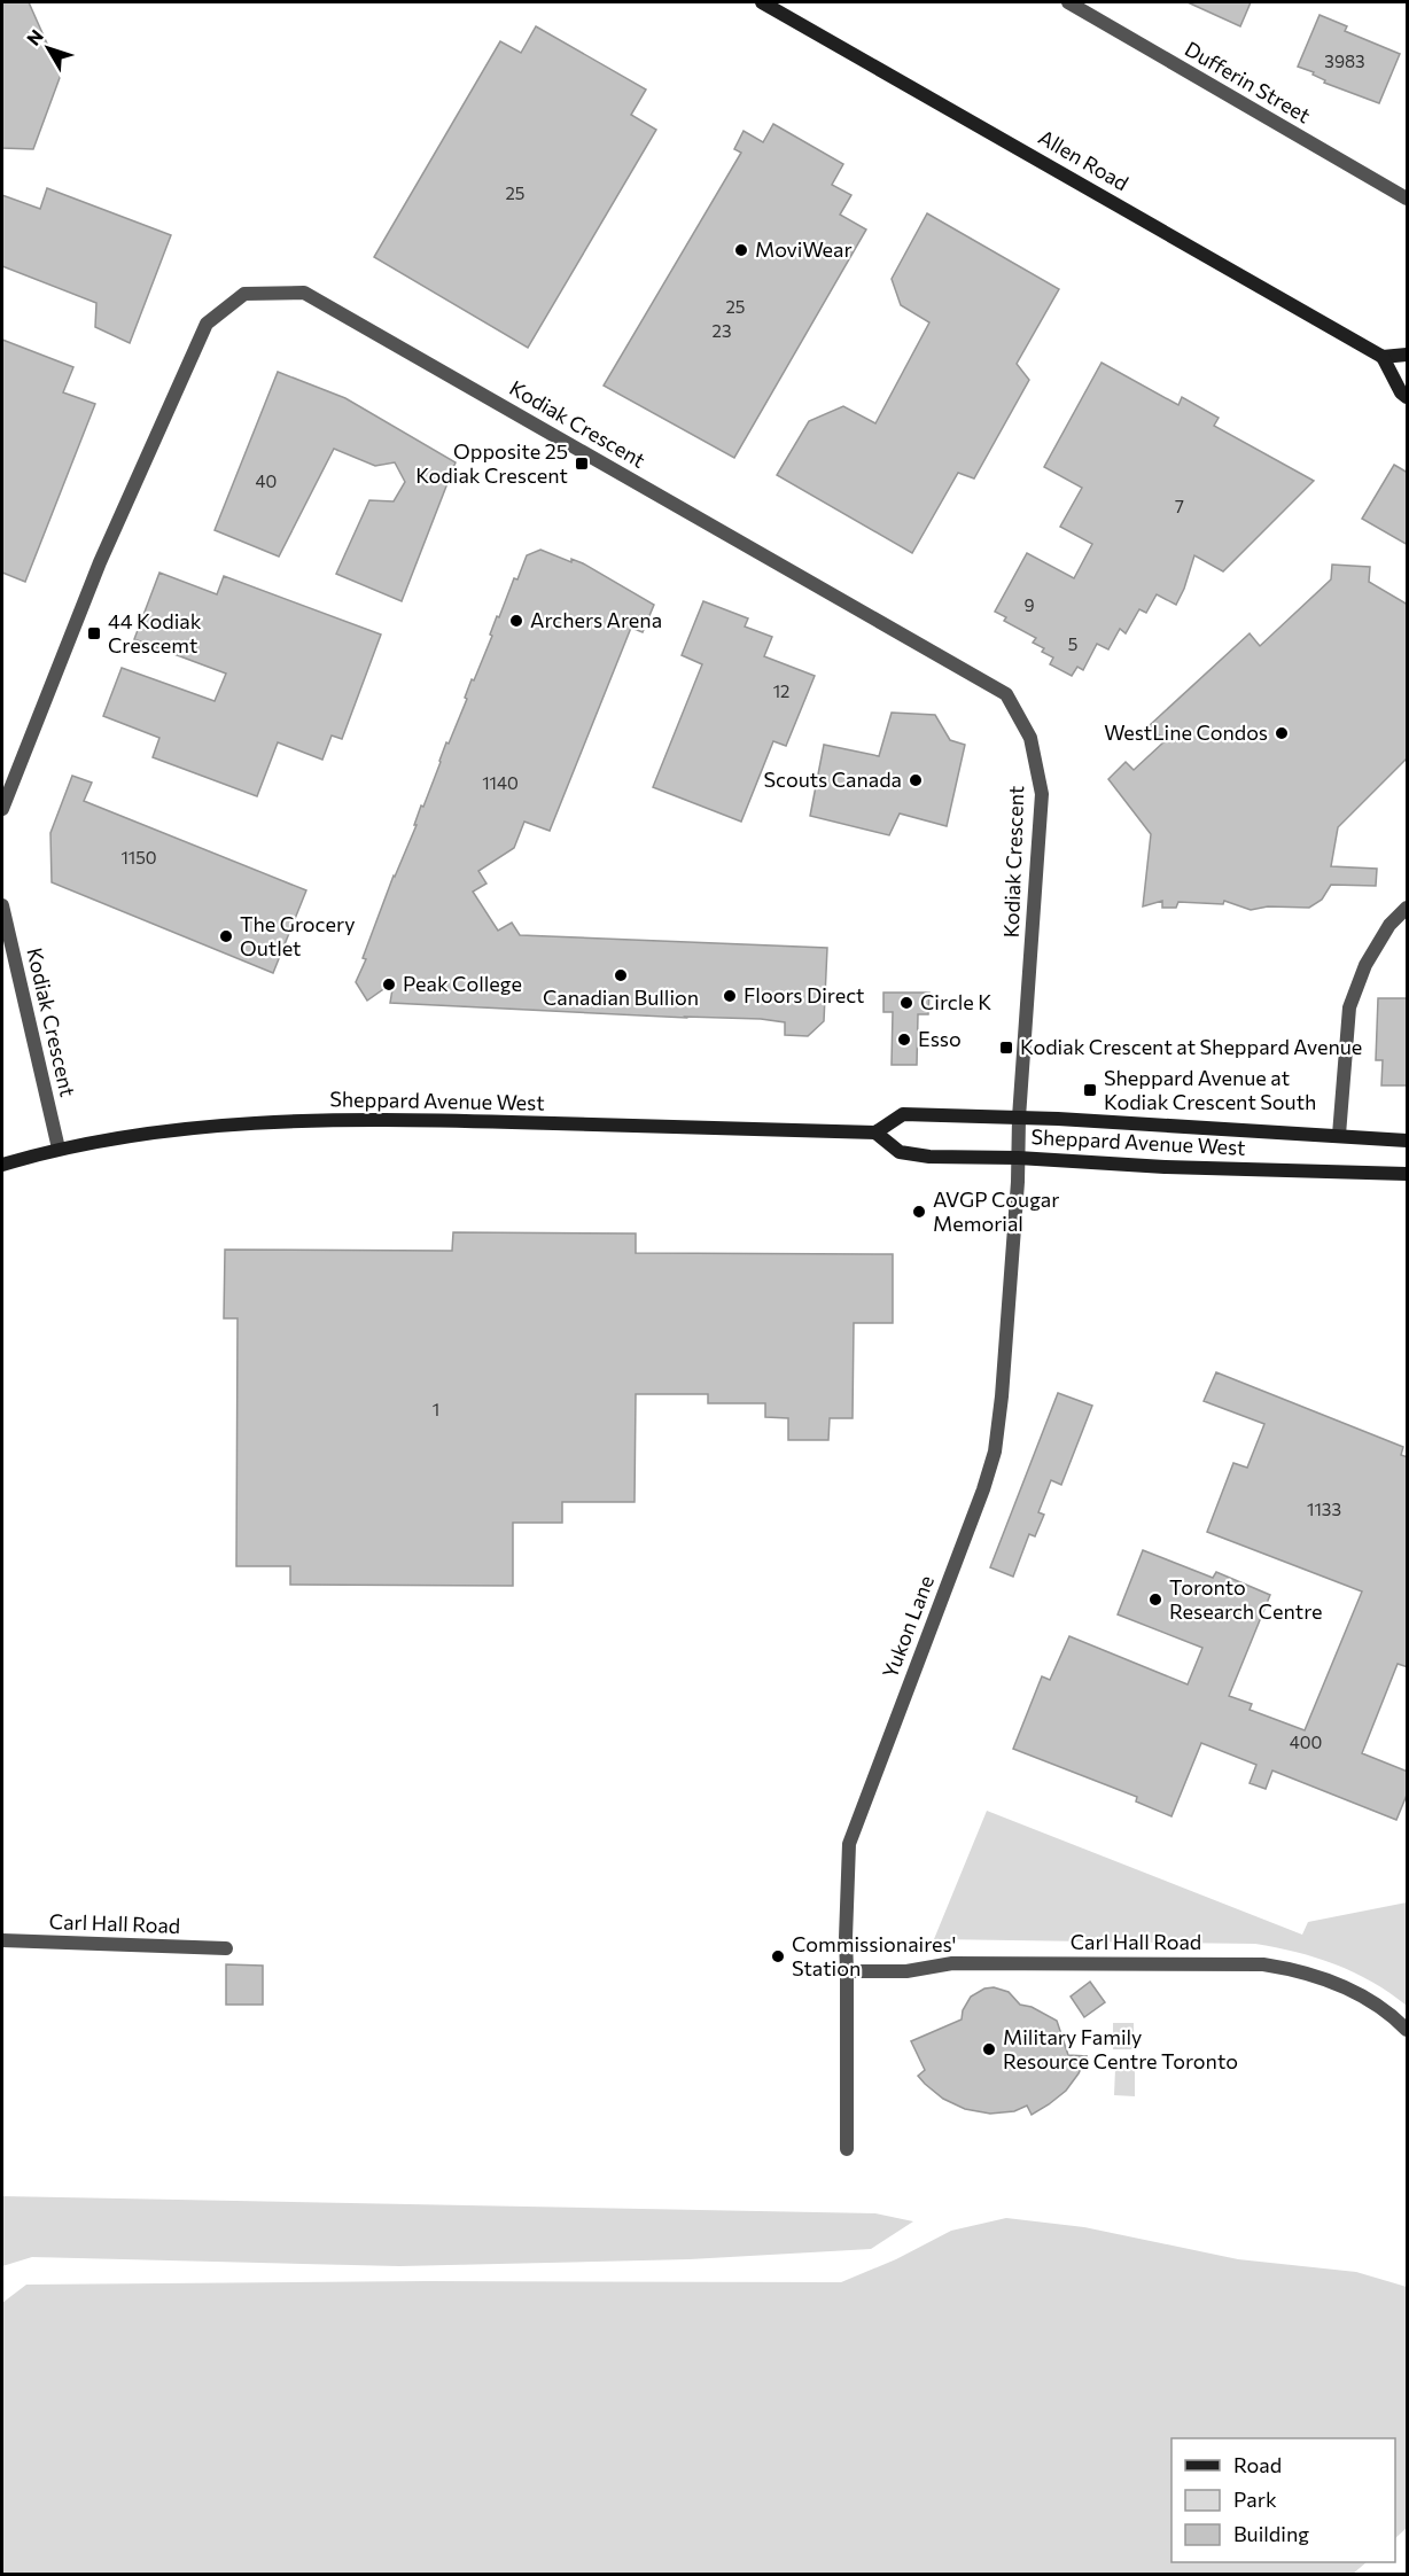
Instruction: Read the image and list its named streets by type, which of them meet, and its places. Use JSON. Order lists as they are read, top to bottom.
{
  "streets": {
    "main road": ["Allen Road", "Sheppard Avenue West"],
    "street": [
      "Dufferin Street",
      "Kodiak Crescent",
      "Yukon Lane",
      "Carl Hall Road"
    ]
  },
  "crossings": [
    ["Kodiak Crescent", "Sheppard Avenue West"],
    ["Kodiak Crescent", "Yukon Lane"],
    ["Sheppard Avenue West", "Yukon Lane"],
    ["Yukon Lane", "Carl Hall Road"]
  ],
  "places": {
    "other": [
      "MoviWear",
      "Archers Arena",
      "WestLine Condos",
      "Scouts Canada",
      "The Grocery Outlet",
      "Canadian Bullion",
      "Peak College",
      "Floors Direct",
      "Circle K",
      "Esso",
      "AVGP Cougar Memorial",
      "Toronto Research Centre",
      "Commissionaires' Station",
      "Military Family Resource Centre Toronto"
    ],
    "transit": [
      "Opposite 25 Kodiak Crescent",
      "44 Kodiak Crescemt",
      "Kodiak Crescent at Sheppard Avenue",
      "Sheppard Avenue at Kodiak Crescent South"
    ]
  },
  "house_numbers": [
    "3983",
    "25",
    "25",
    "23",
    "40",
    "7",
    "9",
    "5",
    "12",
    "1140",
    "1150",
    "1",
    "1133",
    "400"
  ],
  "legend": ["Road", "Park", "Building"],
  "north": "top left"
}
